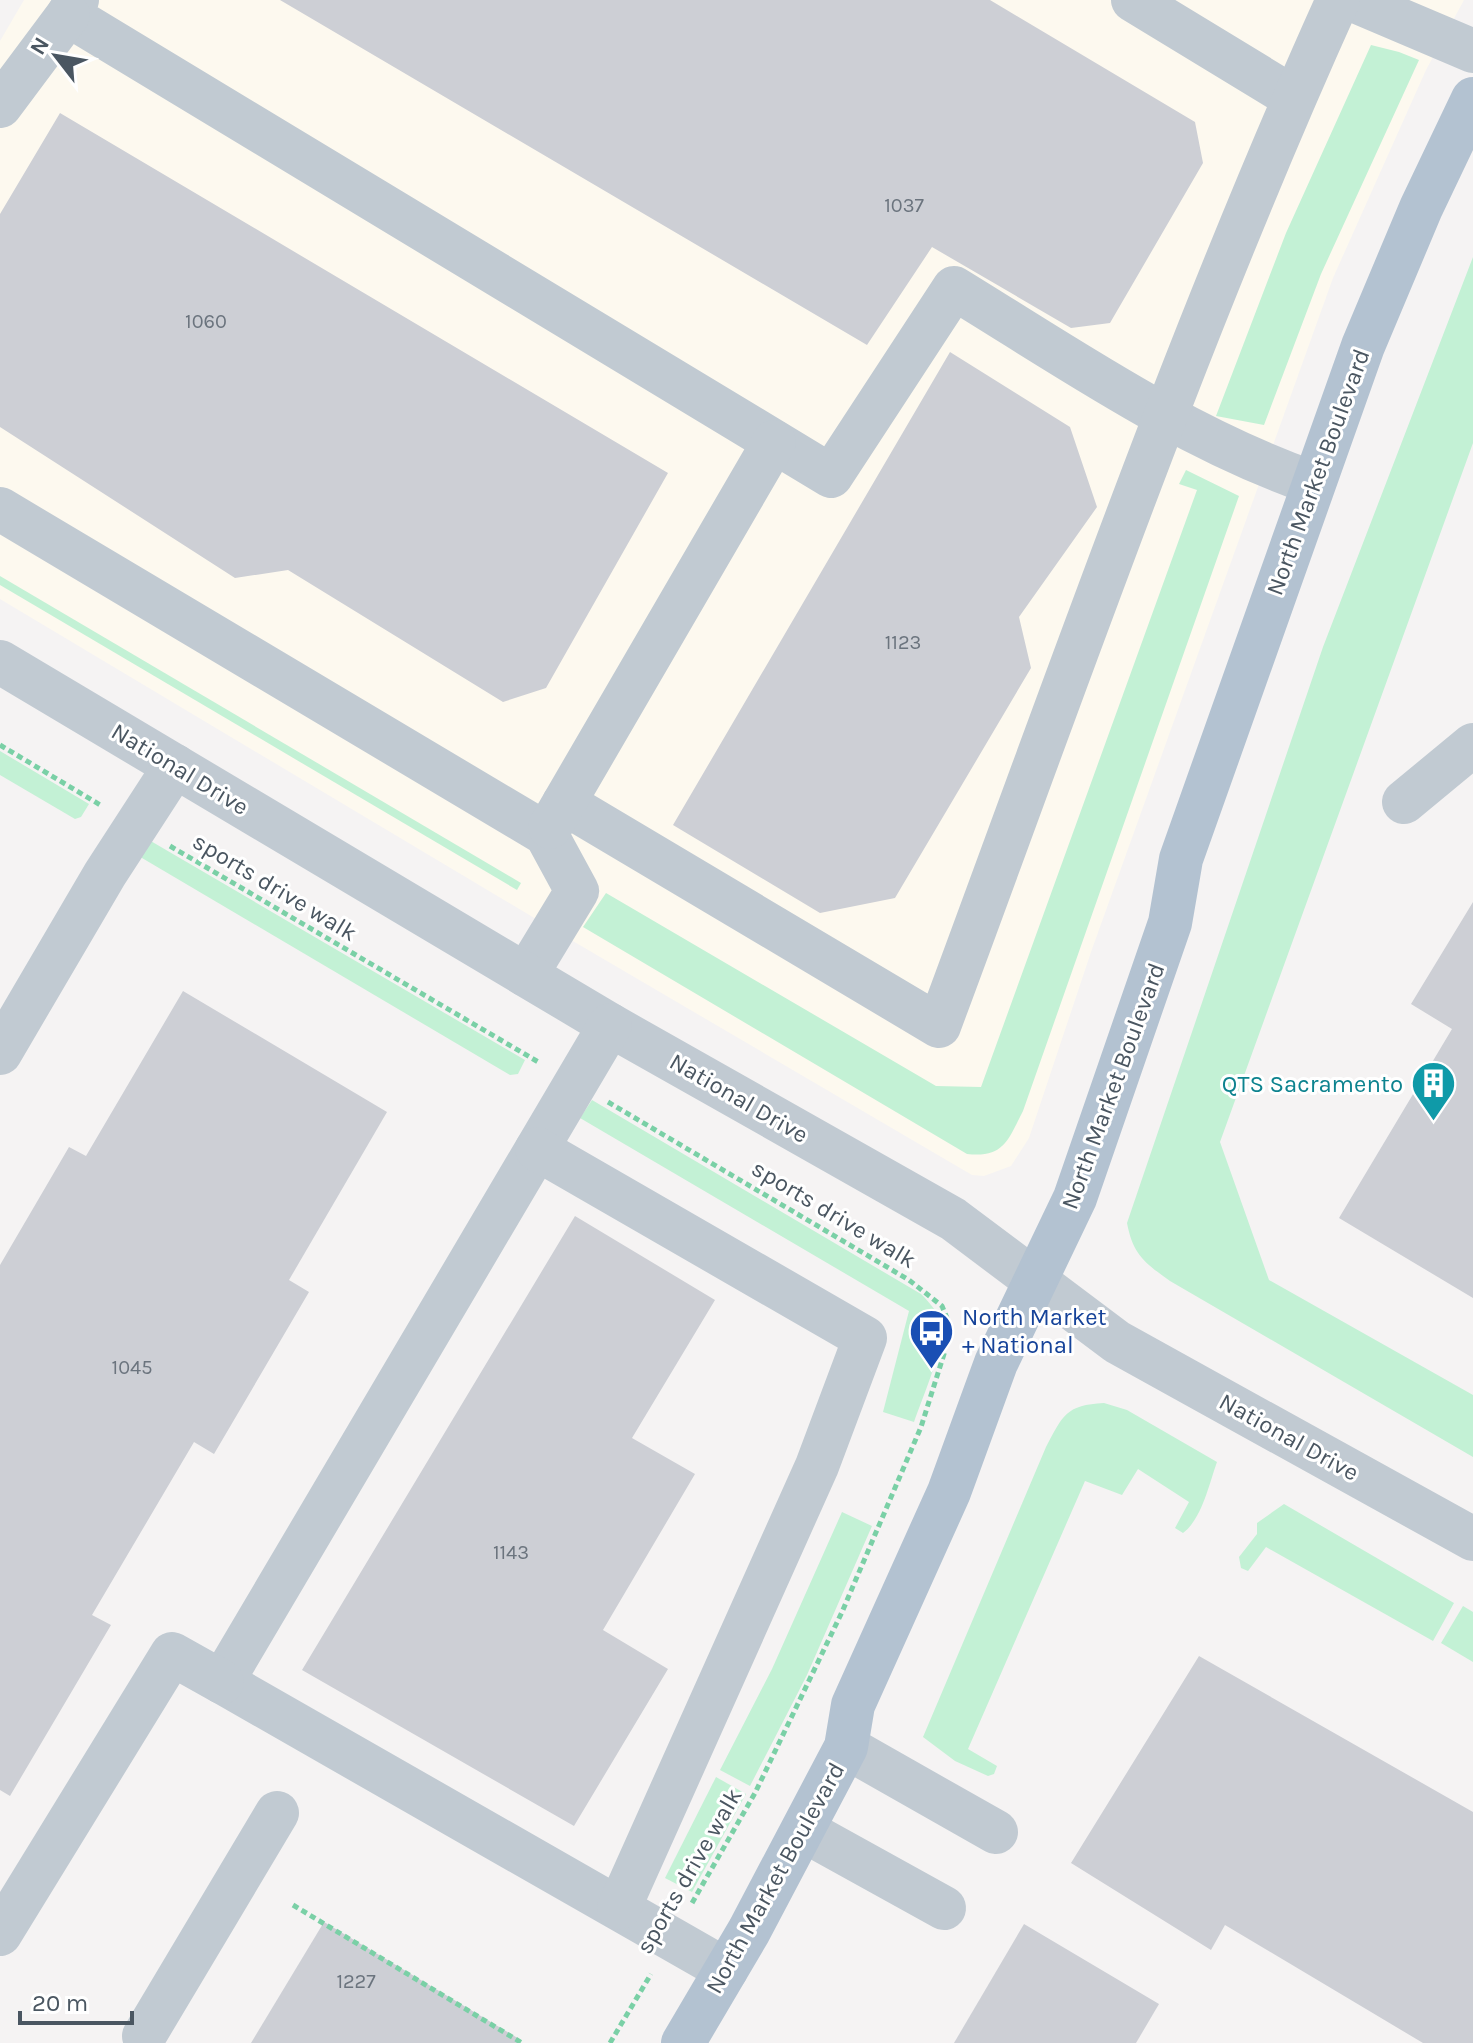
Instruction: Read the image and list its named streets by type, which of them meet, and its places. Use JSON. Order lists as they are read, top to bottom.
{
  "streets": {
    "main road": ["North Market Boulevard"],
    "street": ["National Drive"],
    "path": ["sports drive walk"]
  },
  "crossings": [
    ["North Market Boulevard", "National Drive"]
  ],
  "places": {
    "building": ["QTS Sacramento"],
    "bus stop": ["North Market + National"]
  },
  "house_numbers": [
    "1037",
    "1060",
    "1123",
    "1045",
    "1143",
    "1227"
  ],
  "scale_bar": "20 m",
  "north": "top left"
}
